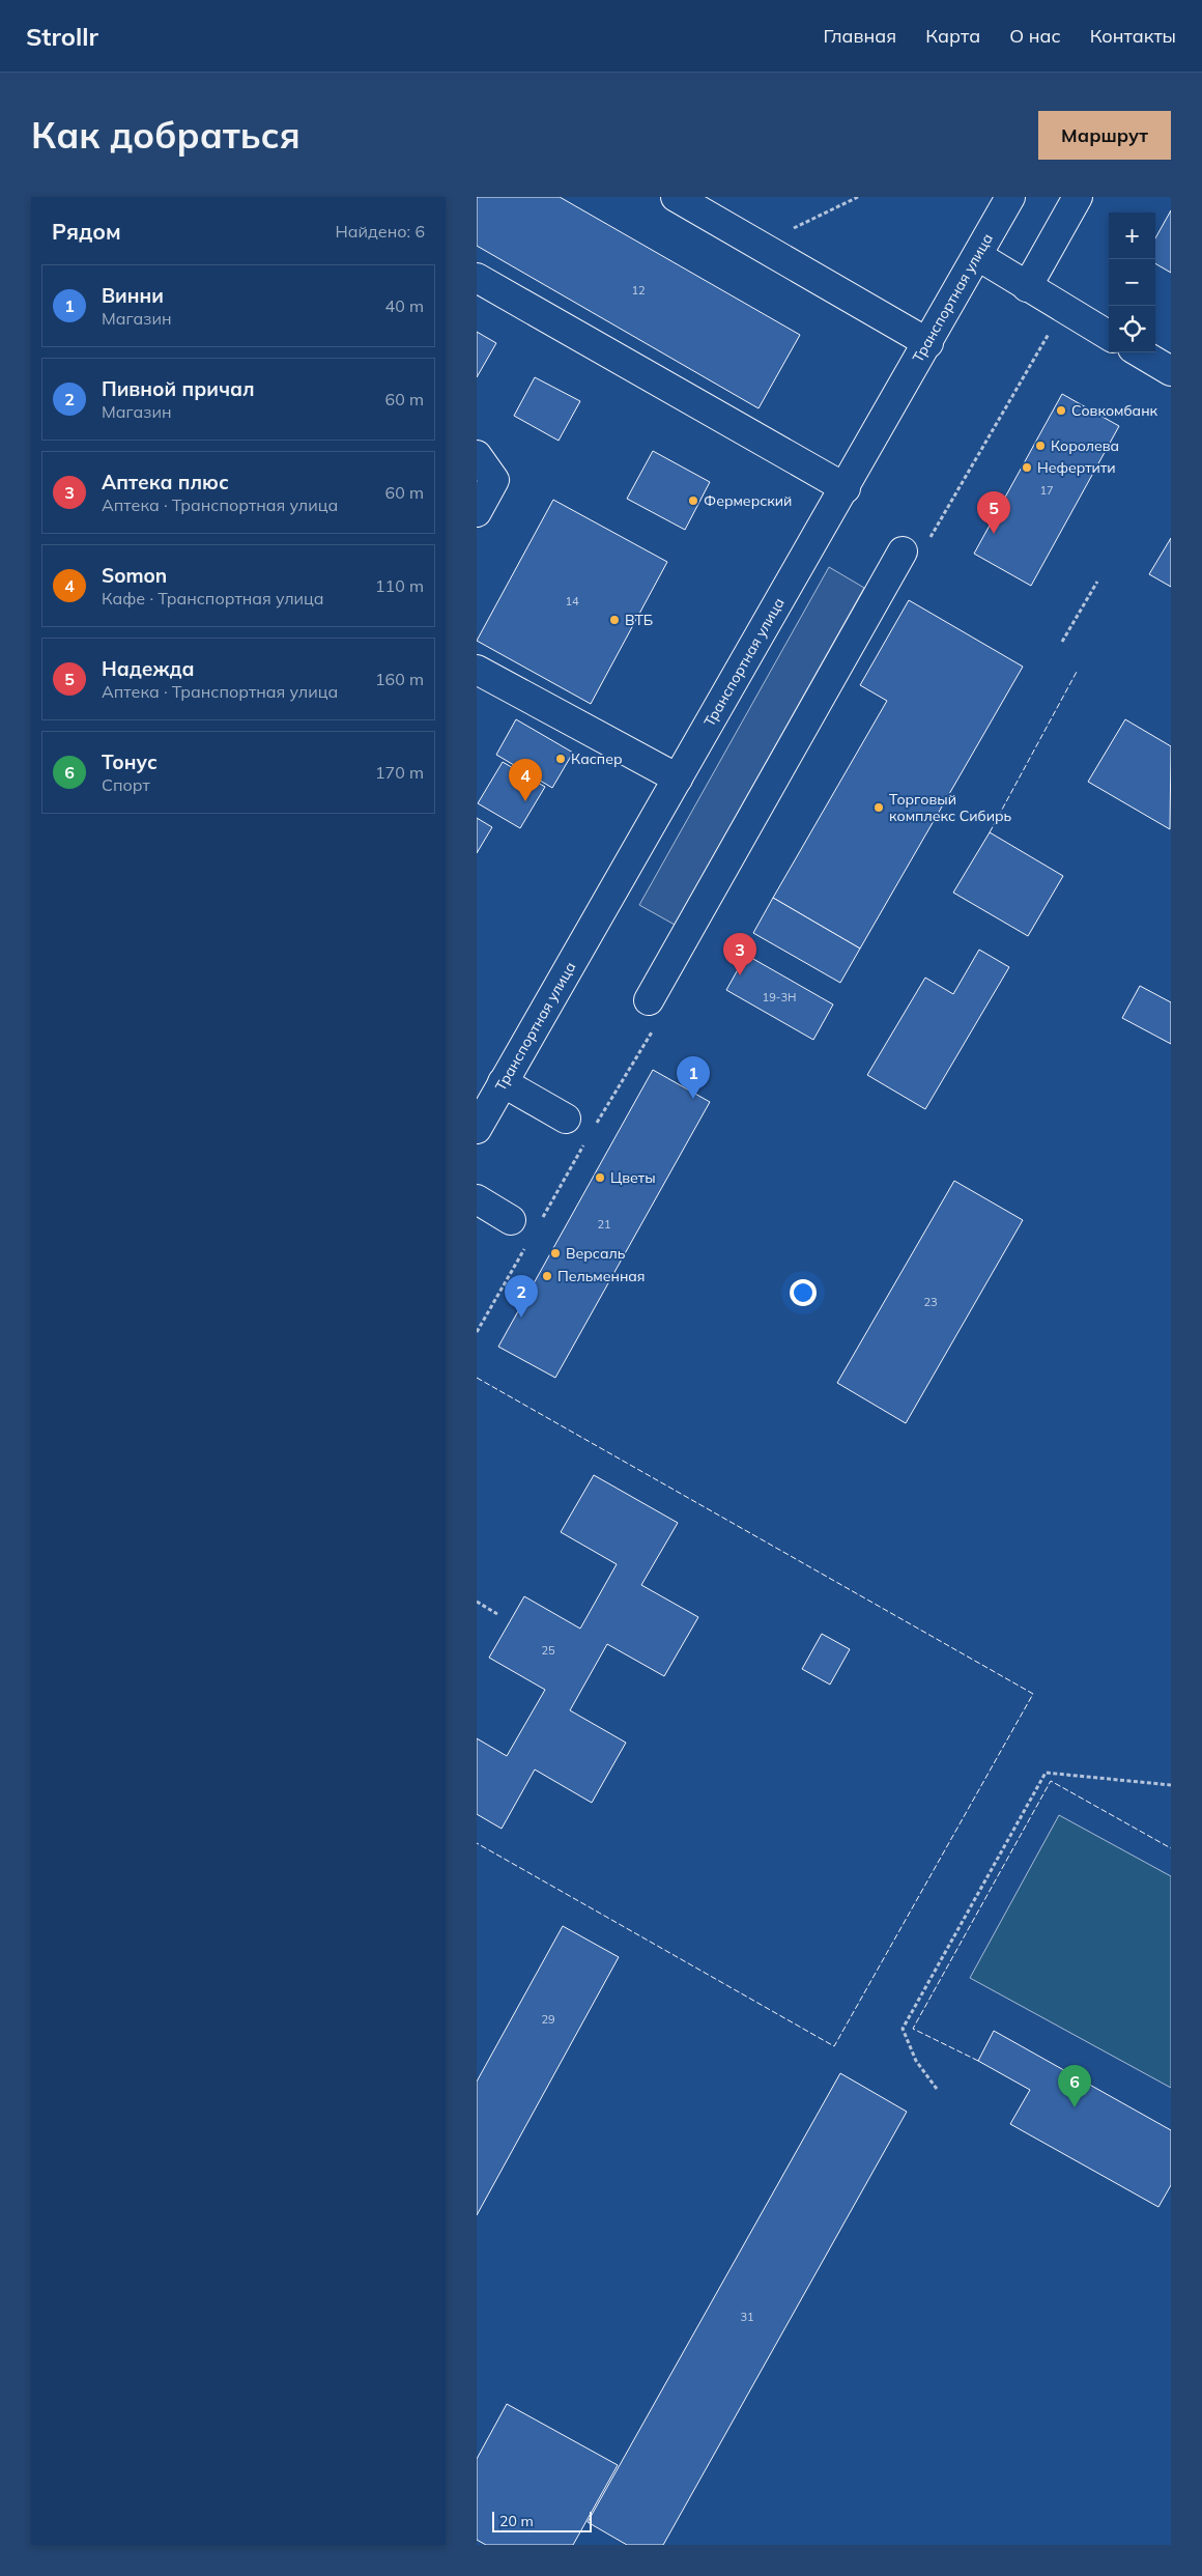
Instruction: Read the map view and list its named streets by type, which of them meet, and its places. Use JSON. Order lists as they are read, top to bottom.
{
  "streets": {
    "street": ["Транспортная улица"]
  },
  "places": [
    "Совкомбанк",
    "Королева",
    "Нефертити",
    "Фермерский",
    "ВТБ",
    "Каспер",
    "Торговый комплекс Сибирь",
    "Цветы",
    "Версаль",
    "Пельменная"
  ],
  "house_numbers": [
    "12",
    "17",
    "14",
    "19-3Н",
    "21",
    "23",
    "25",
    "29",
    "31"
  ],
  "scale_bar": "20 m",
  "page": {
    "header": "Strollr",
    "nav": [
      "Главная",
      "Карта",
      "О нас",
      "Контакты"
    ],
    "buttons": "Маршрут",
    "title": "Как добраться",
    "heading": ["Рядом", "Найдено: 6"],
    "map_buttons": ["+", "−"],
    "list": [
      {
        "mark": "1",
        "name": "Винни",
        "note": "Магазин",
        "value": "40 m"
      },
      {
        "mark": "2",
        "name": "Пивной причал",
        "note": "Магазин",
        "value": "60 m"
      },
      {
        "mark": "3",
        "name": "Аптека плюс",
        "note": "Аптека · Транспортная улица",
        "value": "60 m"
      },
      {
        "mark": "4",
        "name": "Somon",
        "note": "Кафе · Транспортная улица",
        "value": "110 m"
      },
      {
        "mark": "5",
        "name": "Надежда",
        "note": "Аптека · Транспортная улица",
        "value": "160 m"
      },
      {
        "mark": "6",
        "name": "Тонус",
        "note": "Спорт",
        "value": "170 m"
      }
    ],
    "pins": [
      "5",
      "4",
      "3",
      "1",
      "2",
      "6"
    ],
    "scale": "20 m"
  }
}
